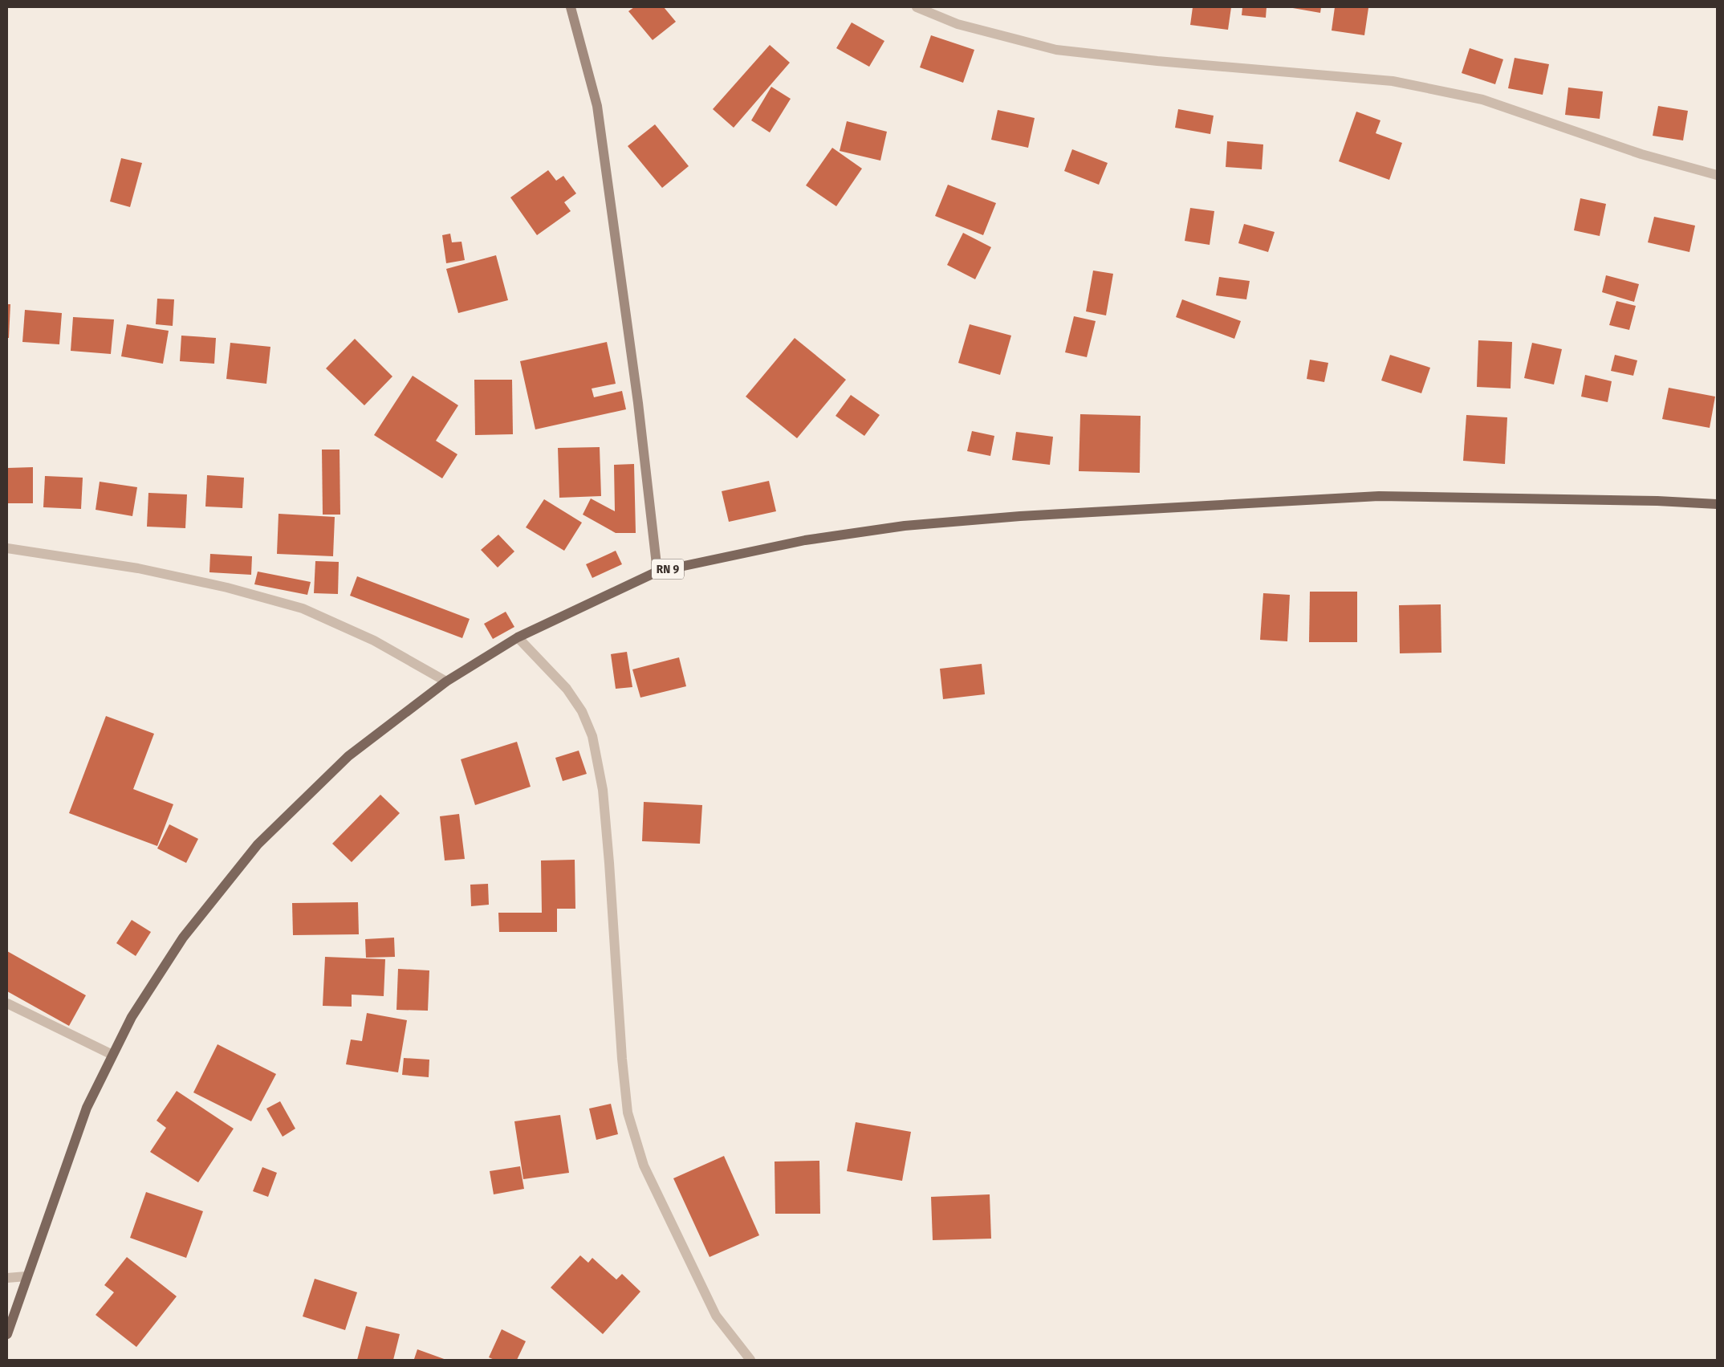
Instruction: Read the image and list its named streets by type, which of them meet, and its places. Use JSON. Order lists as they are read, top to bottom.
{
  "streets": {
    "main road": ["RN 9"]
  }
}
